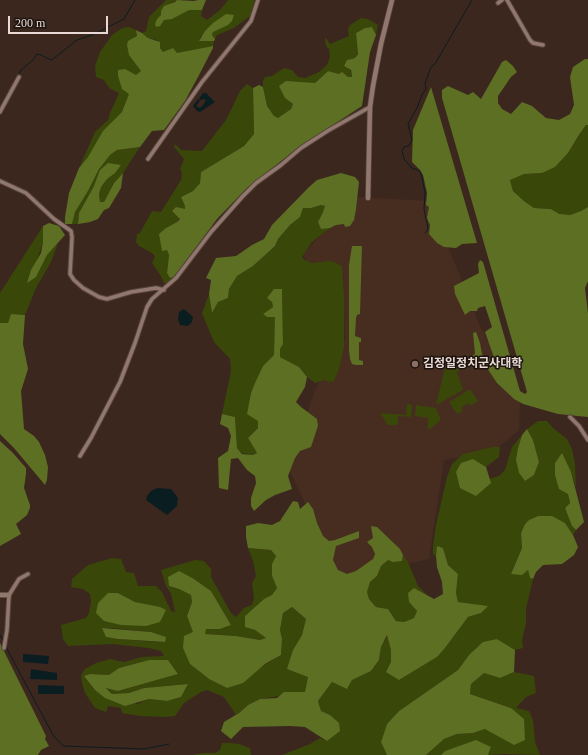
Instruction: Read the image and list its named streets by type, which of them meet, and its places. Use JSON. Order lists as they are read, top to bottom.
{
  "places": ["김정일정치군사대학"],
  "scale_bar": "200 m"
}
